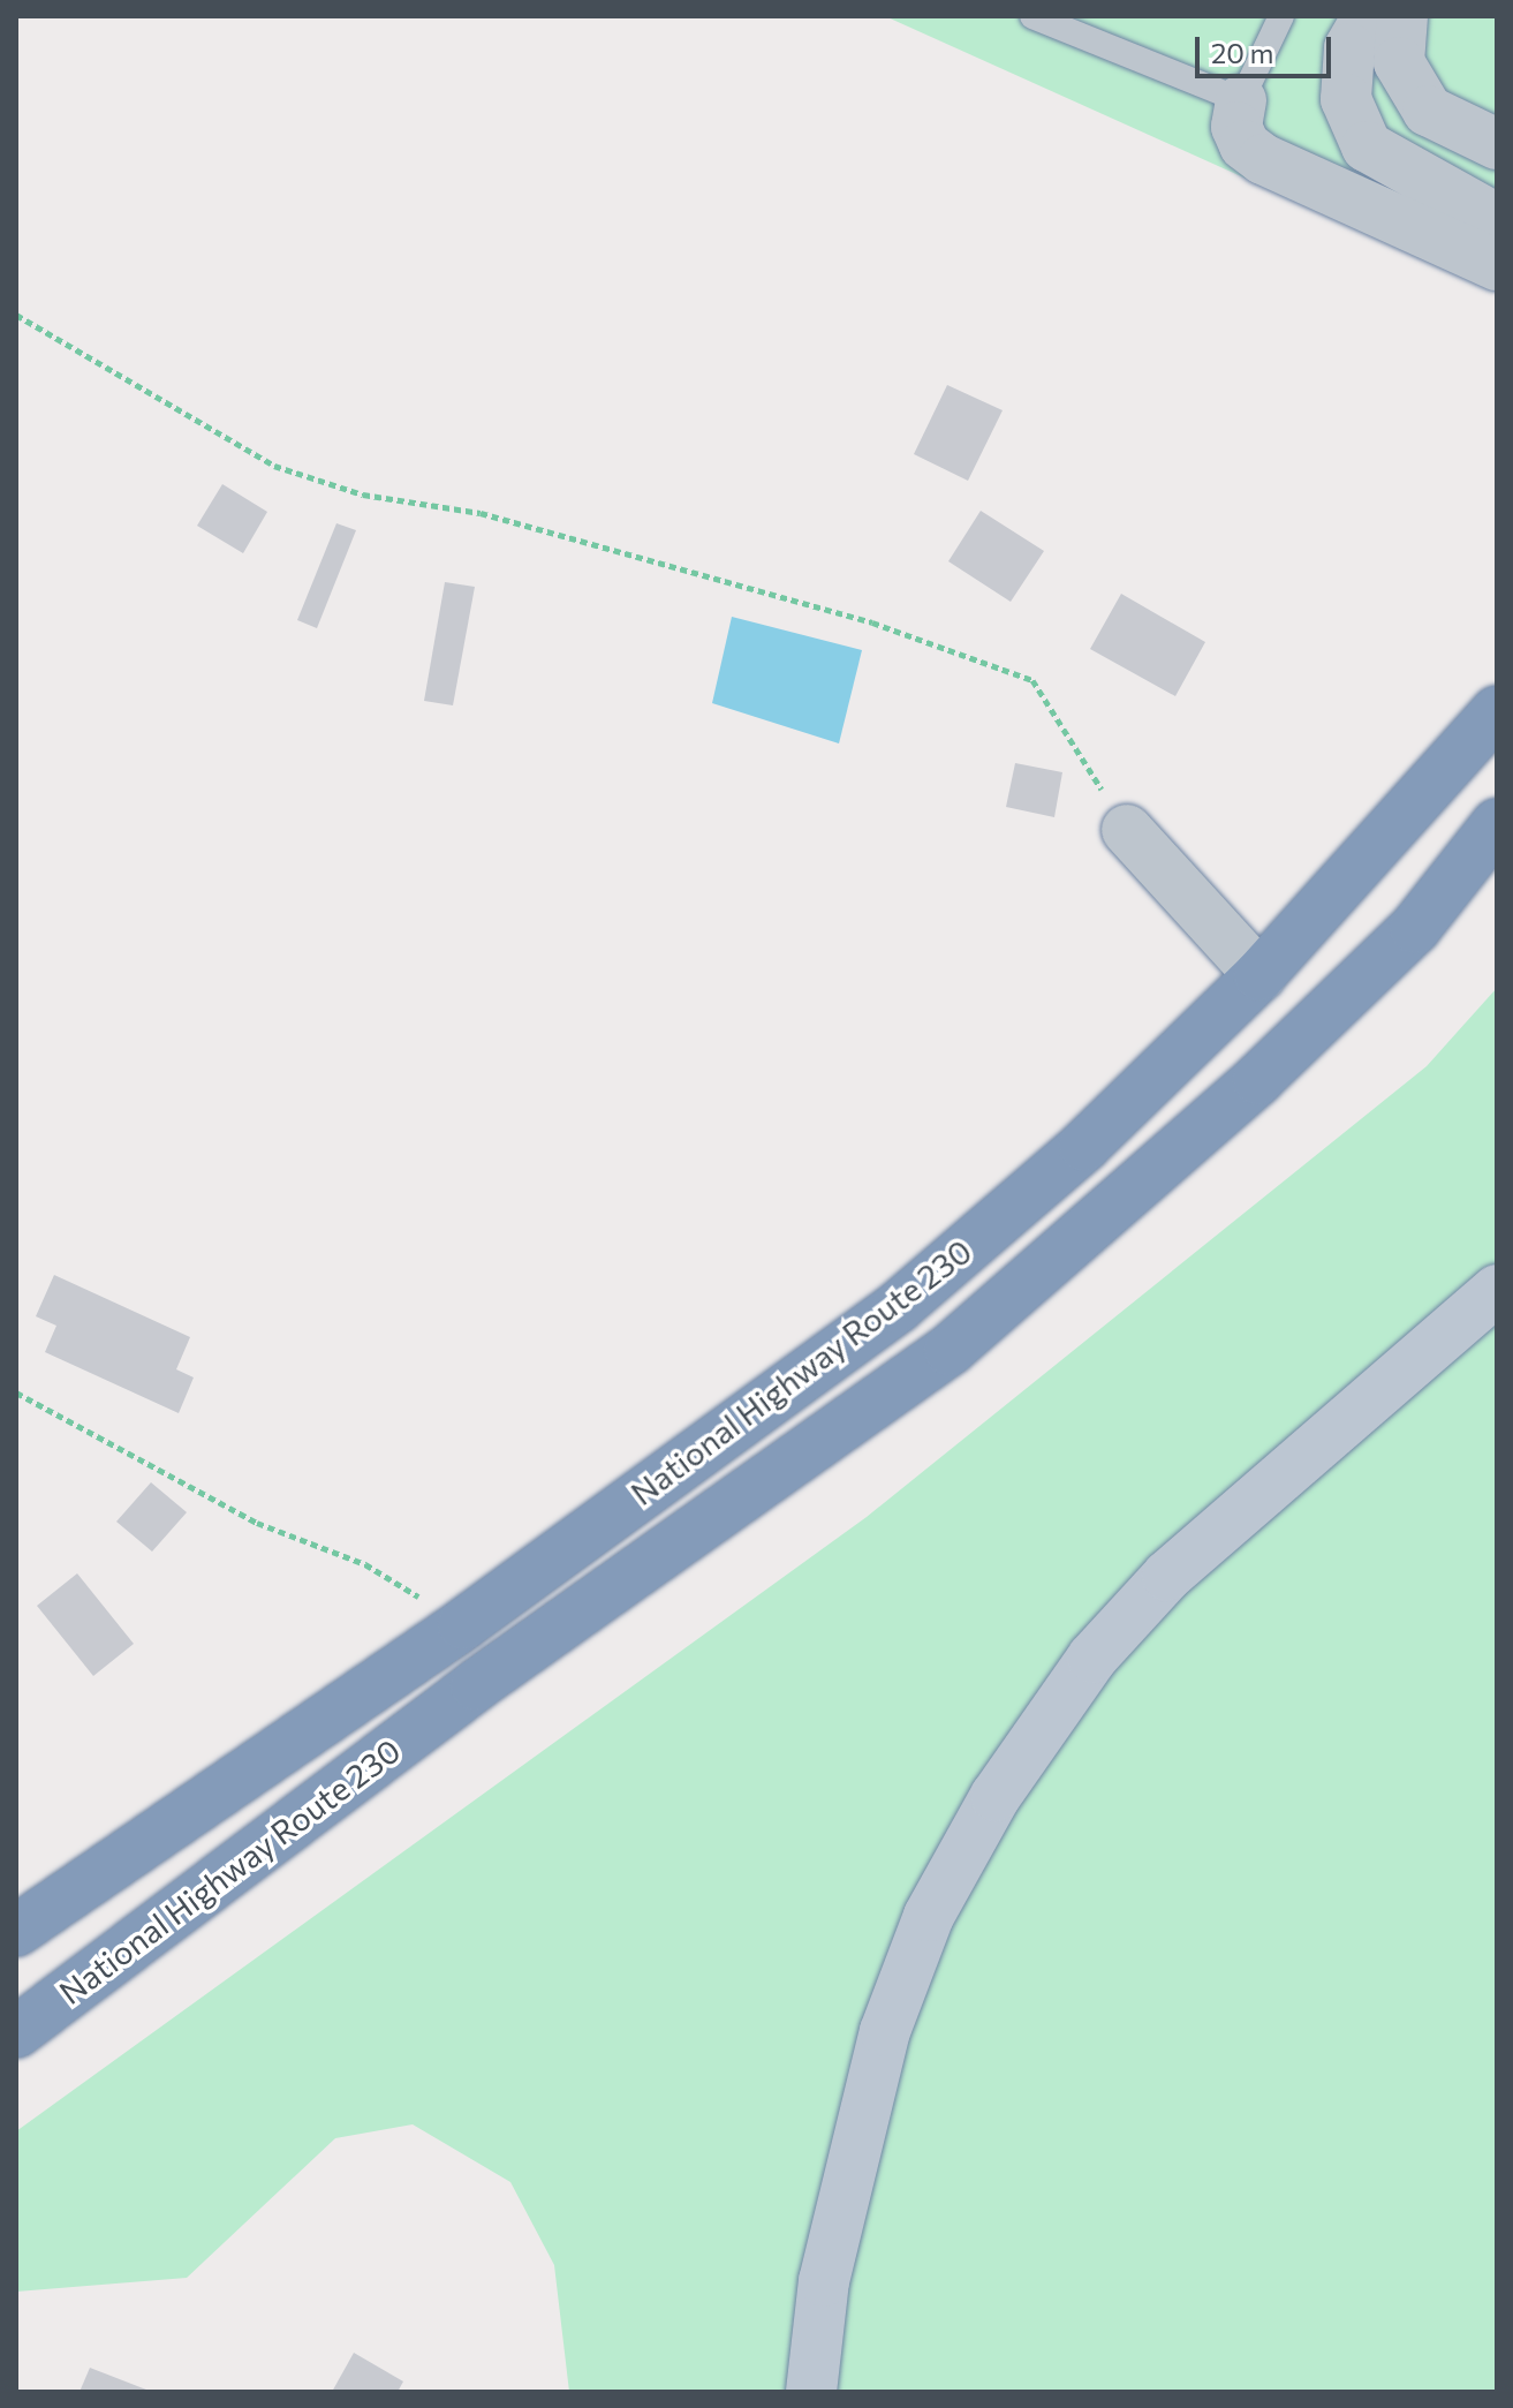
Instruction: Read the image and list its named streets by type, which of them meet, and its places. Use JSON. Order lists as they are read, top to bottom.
{
  "streets": {
    "highway": ["National Highway Route 230"]
  },
  "scale_bar": "20 m"
}
